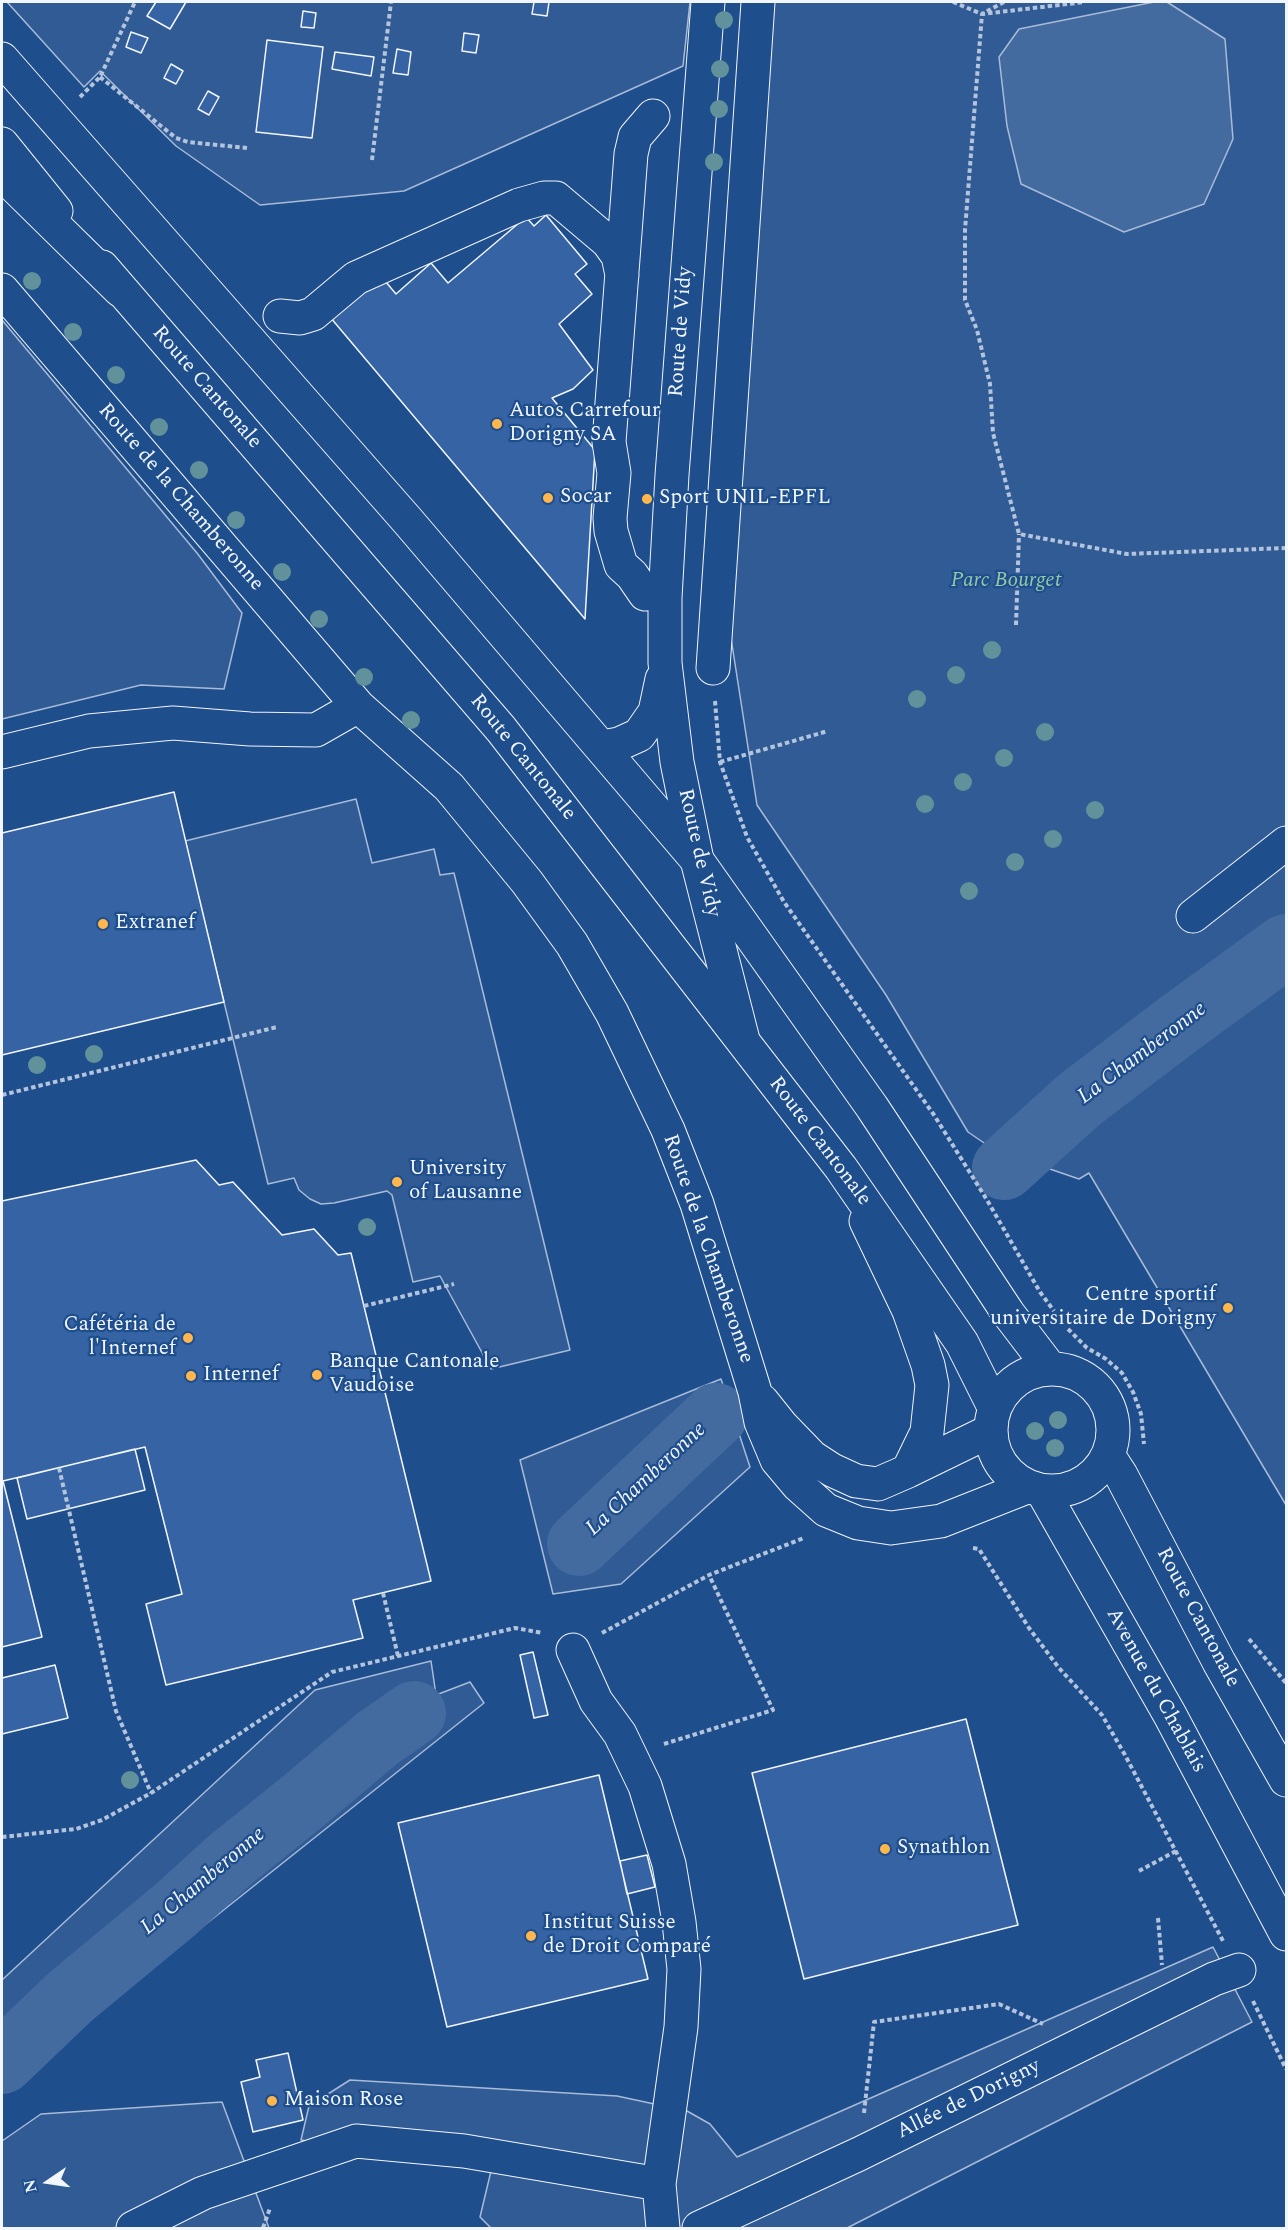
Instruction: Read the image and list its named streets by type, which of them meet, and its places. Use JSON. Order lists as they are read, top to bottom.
{
  "streets": {
    "main road": [
      "Route de Vidy",
      "Route Cantonale",
      "Route de la Chamberonne",
      "Avenue du Chablais",
      "Allée de Dorigny"
    ]
  },
  "crossings": [
    ["Route de Vidy", "Route Cantonale"],
    ["Route Cantonale", "Route de la Chamberonne"],
    ["Route Cantonale", "Avenue du Chablais"],
    ["Route de la Chamberonne", "Avenue du Chablais"]
  ],
  "water": ["La Chamberonne"],
  "parks": ["Parc Bourget"],
  "places": [
    "Autos Carrefour Dorigny SA",
    "Socar",
    "Sport UNIL-EPFL",
    "Extranef",
    "University of Lausanne",
    "Centre sportif universitaire de Dorigny",
    "Cafétéria de l'Internef",
    "Banque Cantonale Vaudoise",
    "Internef",
    "Synathlon",
    "Institut Suisse de Droit Comparé",
    "Maison Rose"
  ],
  "north": "left"
}
